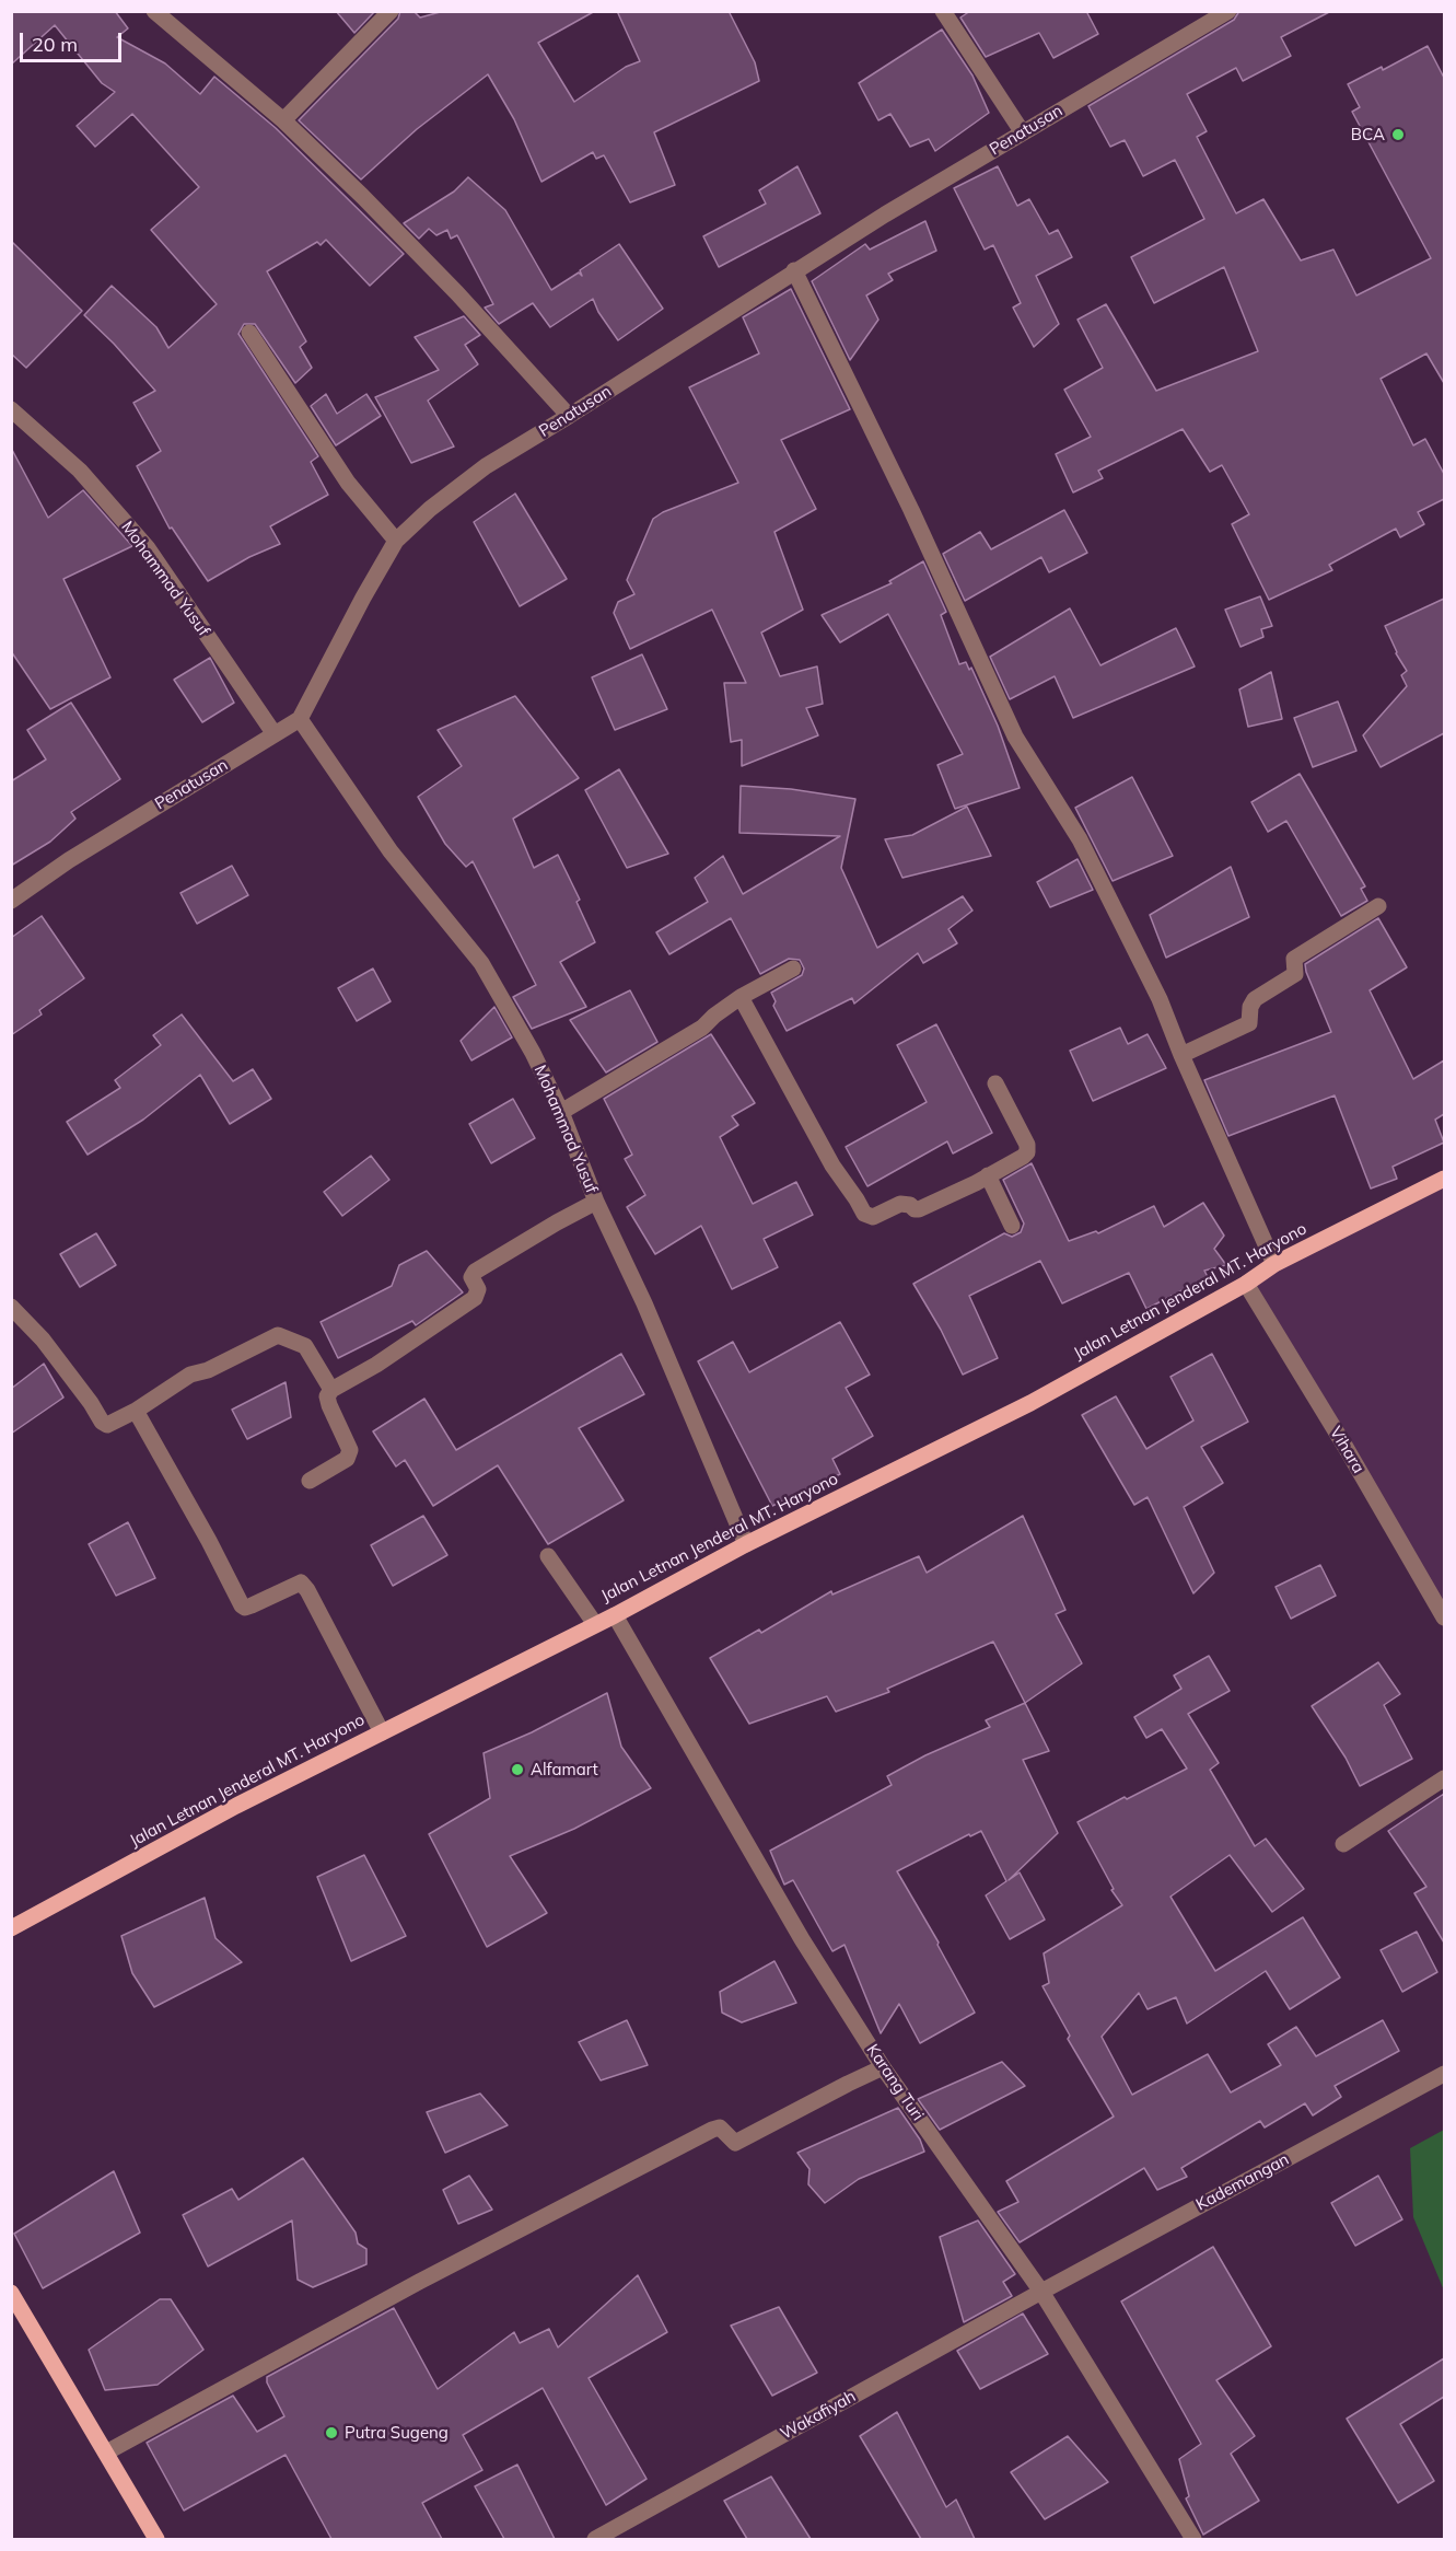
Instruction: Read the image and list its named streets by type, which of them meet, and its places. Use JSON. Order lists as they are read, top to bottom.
{
  "streets": {
    "main road": ["Jalan Letnan Jenderal MT. Haryono"],
    "street": [
      "Penatusan",
      "Mohammad Yusuf",
      "Vihara",
      "Karang Turi",
      "Kademangan",
      "Wakafiyah"
    ]
  },
  "crossings": [
    ["Penatusan", "Mohammad Yusuf"],
    ["Mohammad Yusuf", "Jalan Letnan Jenderal MT. Haryono"],
    ["Jalan Letnan Jenderal MT. Haryono", "Vihara"],
    ["Jalan Letnan Jenderal MT. Haryono", "Karang Turi"],
    ["Karang Turi", "Kademangan"],
    ["Karang Turi", "Wakafiyah"],
    ["Kademangan", "Wakafiyah"]
  ],
  "places": ["BCA", "Alfamart", "Putra Sugeng"],
  "scale_bar": "20 m"
}
